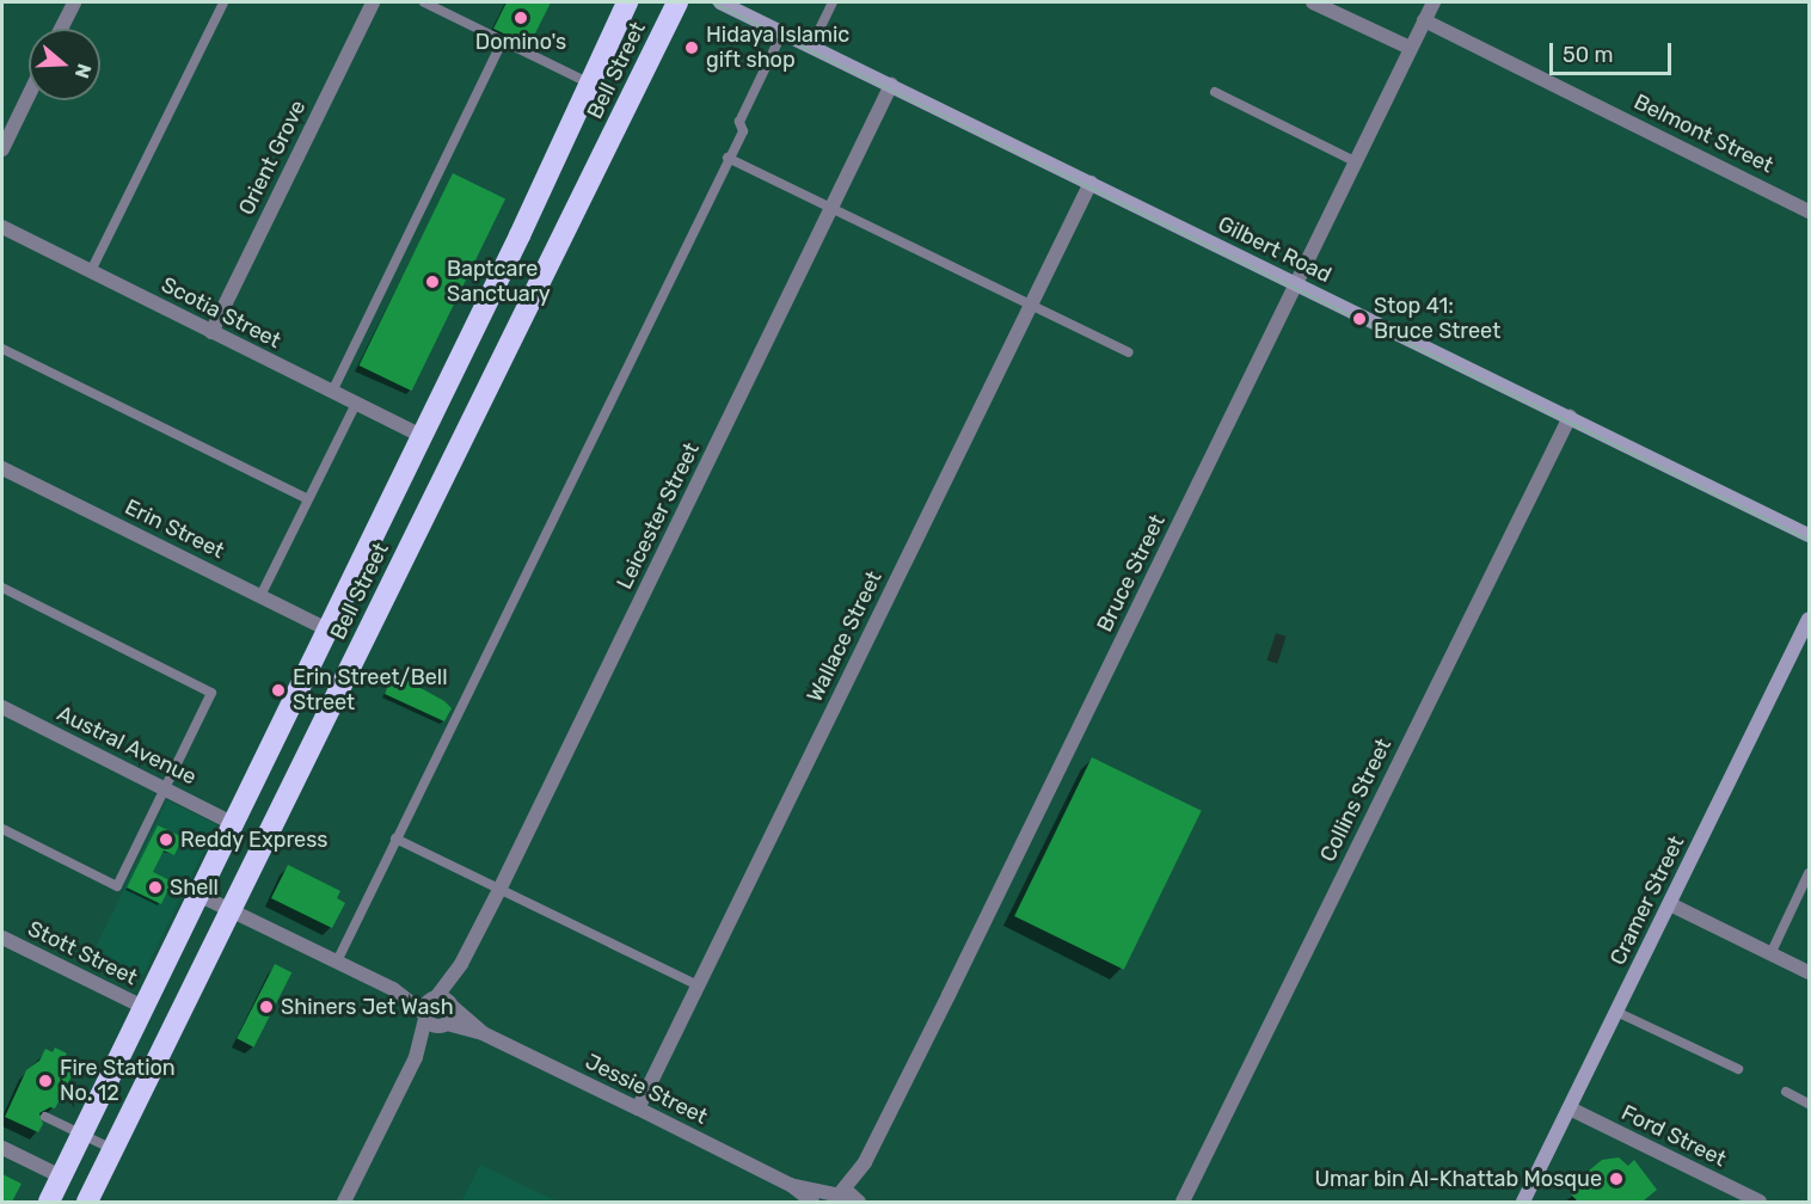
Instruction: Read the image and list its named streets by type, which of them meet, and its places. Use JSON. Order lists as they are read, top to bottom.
{
  "streets": {
    "highway": ["Bell Street"],
    "street": [
      "Belmont Street",
      "Orient Grove",
      "Gilbert Road",
      "Scotia Street",
      "Leicester Street",
      "Erin Street",
      "Bruce Street",
      "Wallace Street",
      "Austral Avenue",
      "Collins Street",
      "Cramer Street",
      "Stott Street",
      "Jessie Street",
      "Ford Street"
    ]
  },
  "crossings": [
    ["Bell Street", "Scotia Street"],
    ["Bell Street", "Erin Street"],
    ["Bell Street", "Austral Avenue"],
    ["Bell Street", "Stott Street"],
    ["Bell Street", "Jessie Street"],
    ["Belmont Street", "Bruce Street"],
    ["Orient Grove", "Scotia Street"],
    ["Gilbert Road", "Leicester Street"],
    ["Gilbert Road", "Bruce Street"],
    ["Gilbert Road", "Wallace Street"],
    ["Gilbert Road", "Collins Street"],
    ["Leicester Street", "Jessie Street"],
    ["Bruce Street", "Jessie Street"],
    ["Wallace Street", "Jessie Street"],
    ["Cramer Street", "Ford Street"]
  ],
  "places": [
    "Domino's",
    "Hidaya Islamic gift shop",
    "Baptcare Sanctuary",
    "Stop 41: Bruce Street",
    "Erin Street/Bell Street",
    "Reddy Express",
    "Shell",
    "Shiners Jet Wash",
    "Fire Station No. 12",
    "Umar bin Al-Khattab Mosque"
  ],
  "scale_bar": "50 m",
  "north": "right"
}
